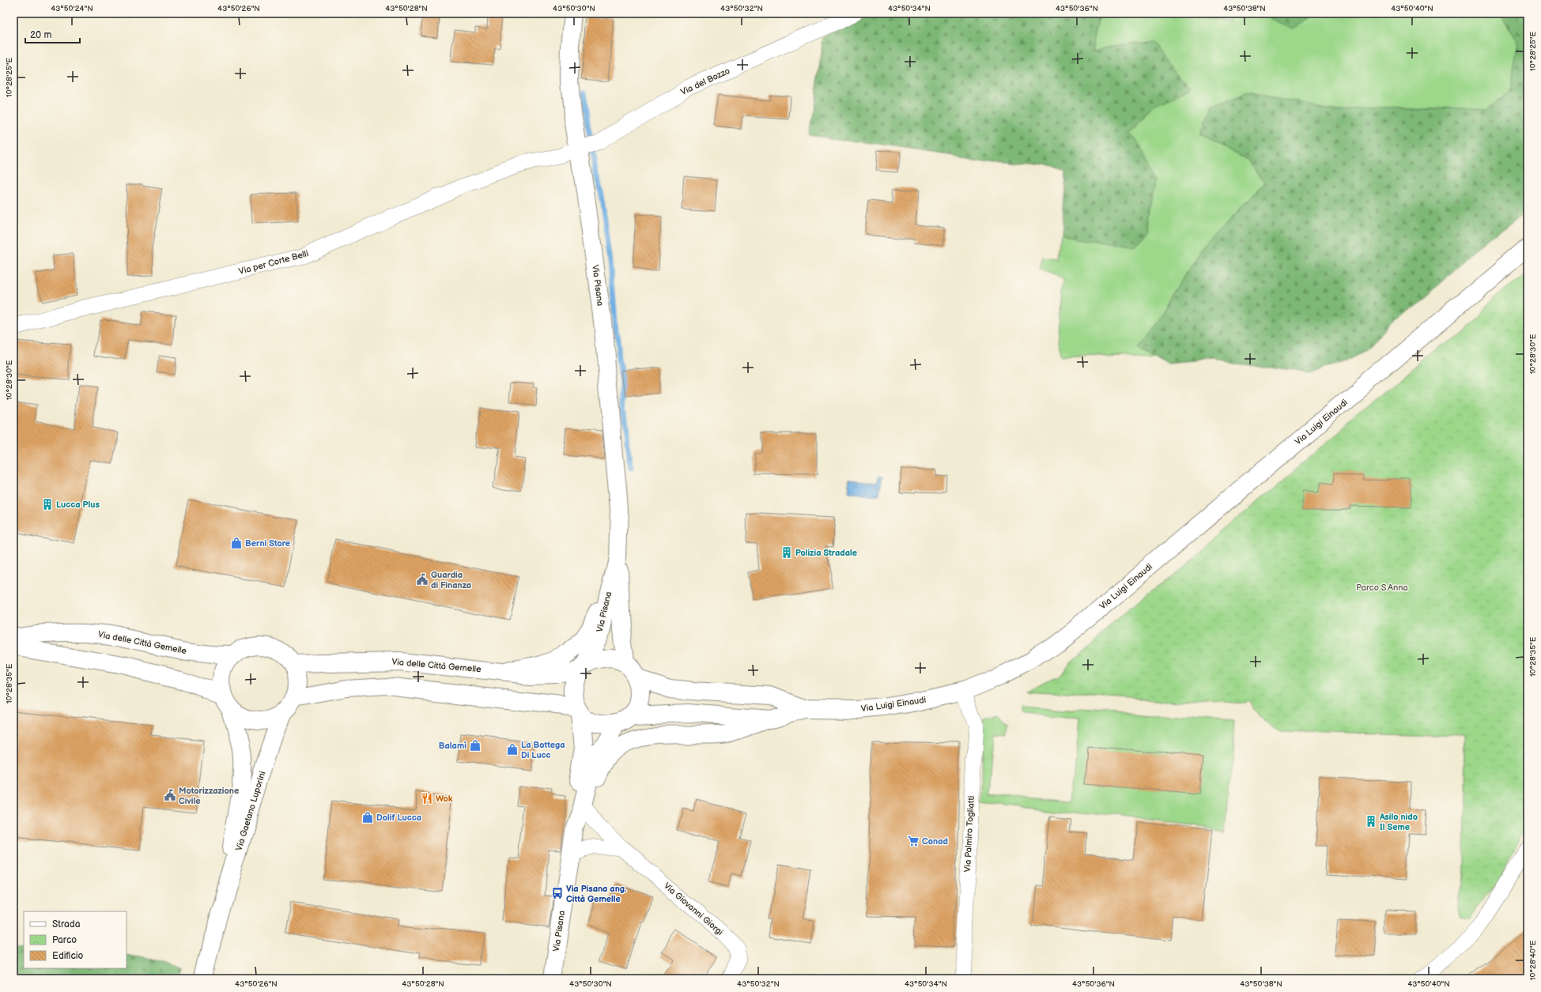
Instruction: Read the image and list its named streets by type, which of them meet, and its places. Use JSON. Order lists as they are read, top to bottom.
{
  "streets": {
    "main road": [
      "Via Pisana",
      "Via Luigi Einaudi",
      "Via delle Città Gemelle",
      "Via Gaetano Luporini"
    ],
    "street": [
      "Via del Bozzo",
      "Via per Corte Belli",
      "Via Palmiro Togliatti",
      "Via Giovanni Giorgi"
    ]
  },
  "crossings": [
    ["Via del Bozzo", "Via per Corte Belli"],
    ["Via del Bozzo", "Via Pisana"],
    ["Via per Corte Belli", "Via Pisana"],
    ["Via Pisana", "Via Luigi Einaudi"],
    ["Via Pisana", "Via delle Città Gemelle"],
    ["Via Pisana", "Via Giovanni Giorgi"],
    ["Via Luigi Einaudi", "Via delle Città Gemelle"],
    ["Via Luigi Einaudi", "Via Palmiro Togliatti"],
    ["Via delle Città Gemelle", "Via Gaetano Luporini"]
  ],
  "parks": ["Parco S.Anna"],
  "places": {
    "building": ["Lucca Plus", "Polizia Stradale", "Asilo nido Il Seme"],
    "shop": [
      "Berni Store",
      "Balamì",
      "La Bottega Di Lucc",
      "Dolif Lucca"
    ],
    "public building": ["Guardia di Finanza", "Motorizzazione Civile"],
    "restaurant": ["Wok"],
    "supermarket": ["Conad"],
    "bus stop": ["Via Pisana ang. Città Gemelle"]
  },
  "legend": ["Strada", "Parco", "Edificio"],
  "scale_bar": "20 m",
  "coordinates": [
    "43°50'24\"N",
    "43°50'26\"N",
    "43°50'28\"N",
    "43°50'30\"N",
    "43°50'32\"N",
    "43°50'34\"N",
    "43°50'36\"N",
    "43°50'38\"N",
    "43°50'40\"N",
    "10°28'25\"E",
    "10°28'30\"E",
    "10°28'35\"E",
    "10°28'40\"E"
  ]
}
